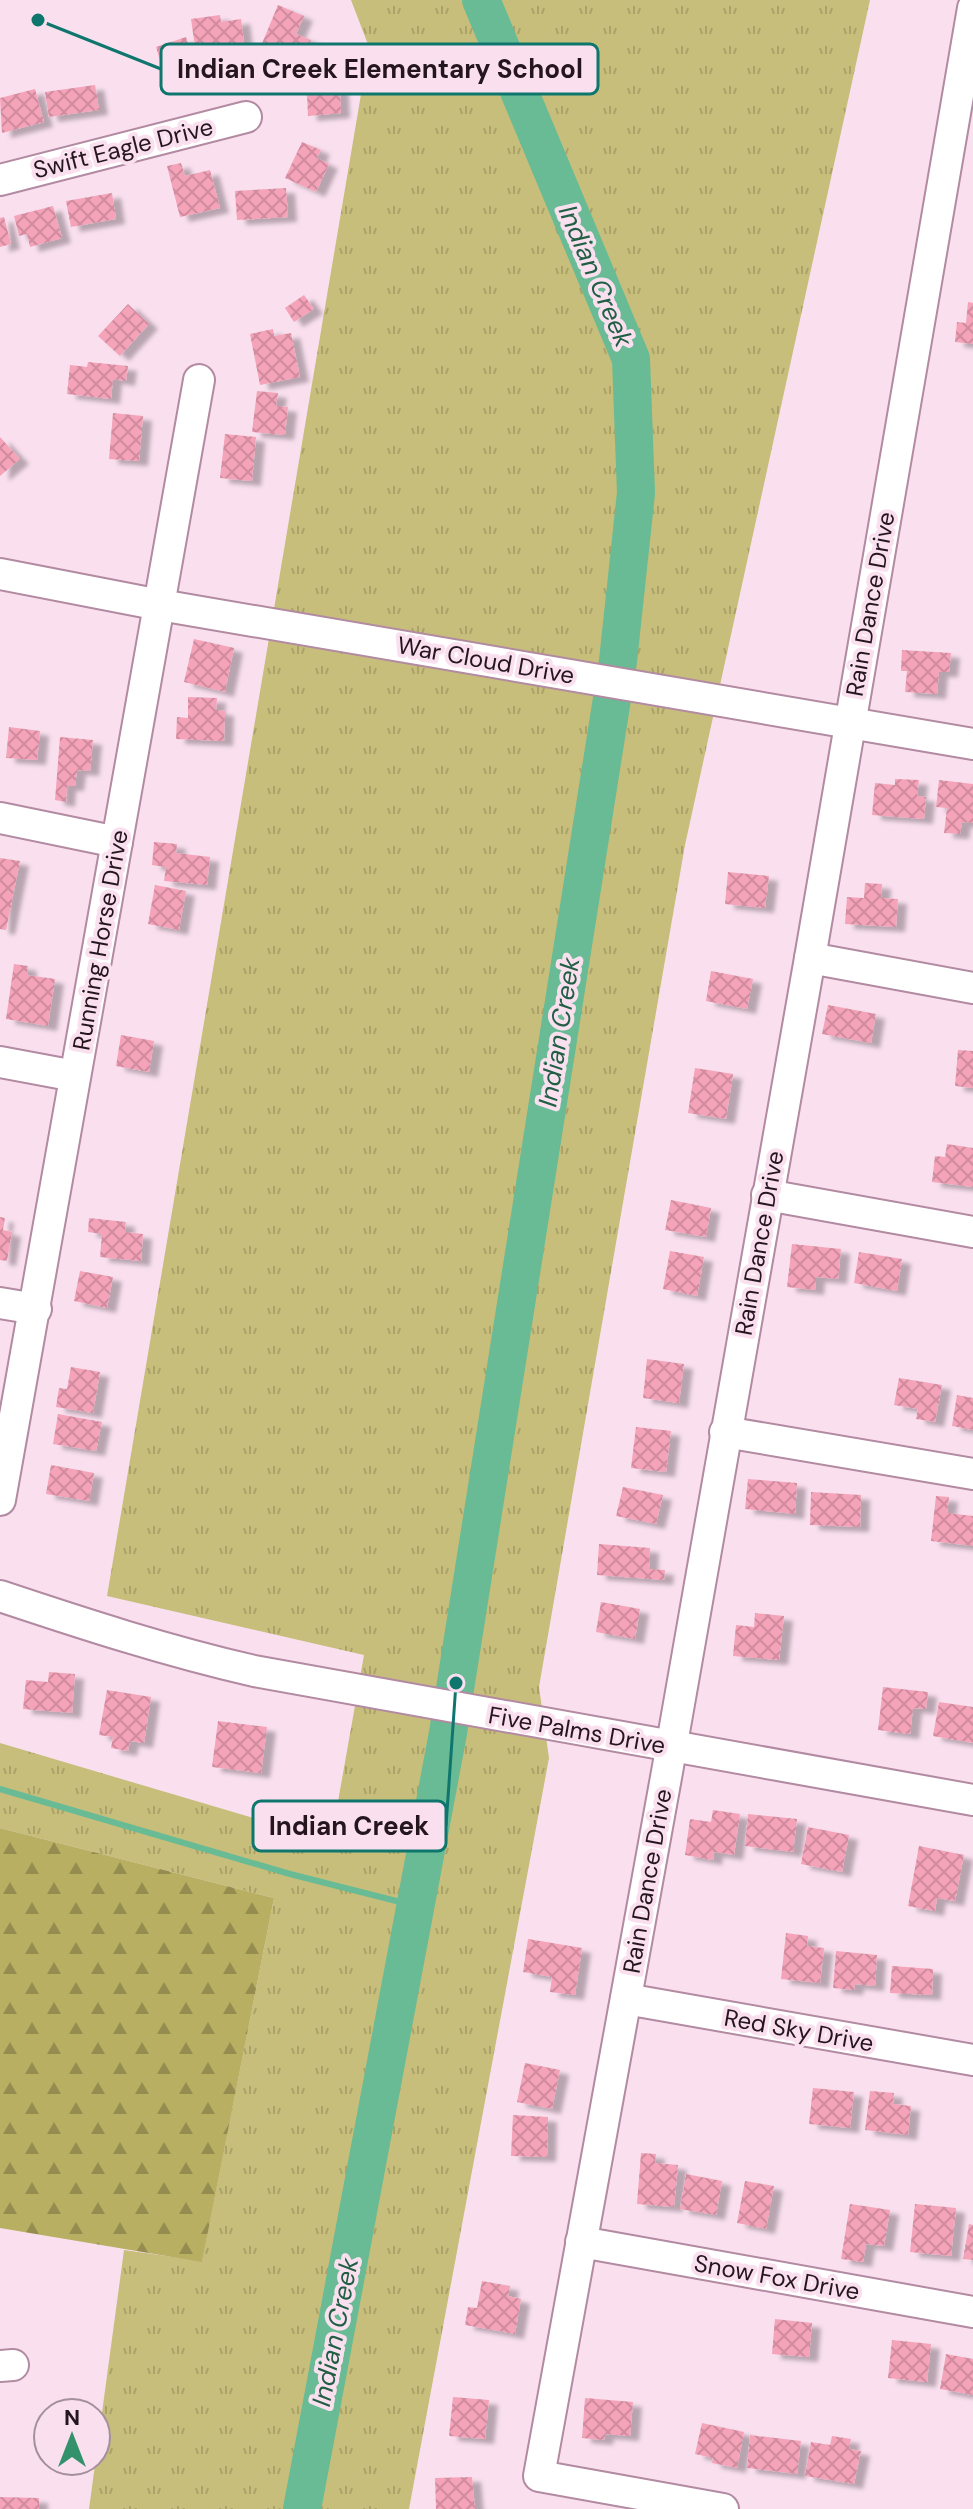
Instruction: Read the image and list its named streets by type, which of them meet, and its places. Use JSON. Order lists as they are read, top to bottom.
{
  "streets": {
    "street": [
      "Swift Eagle Drive",
      "Rain Dance Drive",
      "War Cloud Drive",
      "Running Horse Drive",
      "Five Palms Drive",
      "Red Sky Drive",
      "Snow Fox Drive"
    ]
  },
  "crossings": [
    ["Rain Dance Drive", "War Cloud Drive"],
    ["Rain Dance Drive", "Five Palms Drive"],
    ["Rain Dance Drive", "Red Sky Drive"],
    ["Rain Dance Drive", "Snow Fox Drive"],
    ["War Cloud Drive", "Running Horse Drive"]
  ],
  "water": ["Indian Creek"],
  "places": ["Indian Creek Elementary School", "Indian Creek"],
  "north": "top"
}
